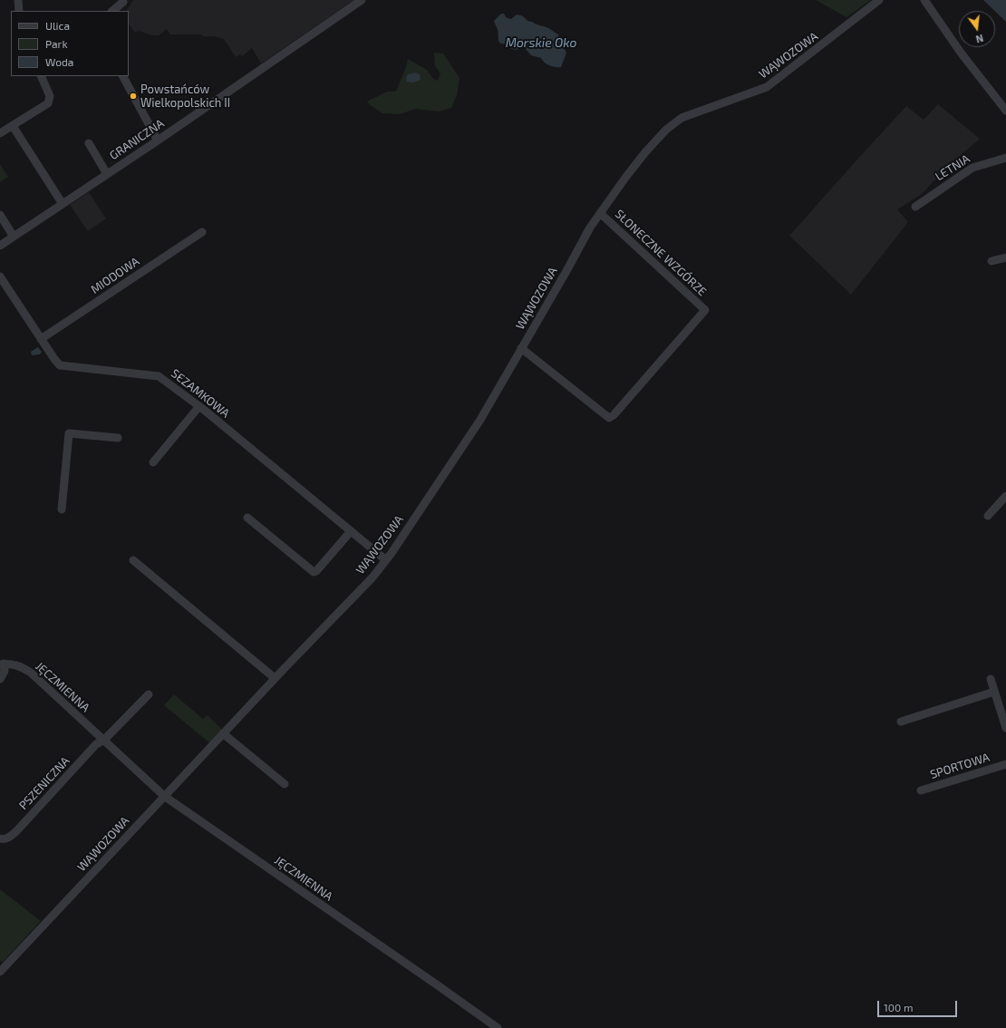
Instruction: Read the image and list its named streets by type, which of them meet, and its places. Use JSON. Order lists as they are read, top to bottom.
{
  "streets": {
    "street": [
      "WĄWOZOWA",
      "GRANICZNA",
      "LETNIA",
      "SŁONECZNE WZGÓRZE",
      "MIODOWA",
      "SEZAMKOWA",
      "JĘCZMIENNA",
      "SPORTOWA",
      "PSZENICZNA"
    ]
  },
  "crossings": [
    ["WĄWOZOWA", "SŁONECZNE WZGÓRZE"],
    ["WĄWOZOWA", "SEZAMKOWA"],
    ["WĄWOZOWA", "JĘCZMIENNA"],
    ["MIODOWA", "SEZAMKOWA"],
    ["JĘCZMIENNA", "PSZENICZNA"]
  ],
  "water": ["Morskie Oko"],
  "places": ["Powstańców Wielkopolskich II"],
  "legend": ["Ulica", "Park", "Woda"],
  "scale_bar": "100 m",
  "north": "bottom"
}
